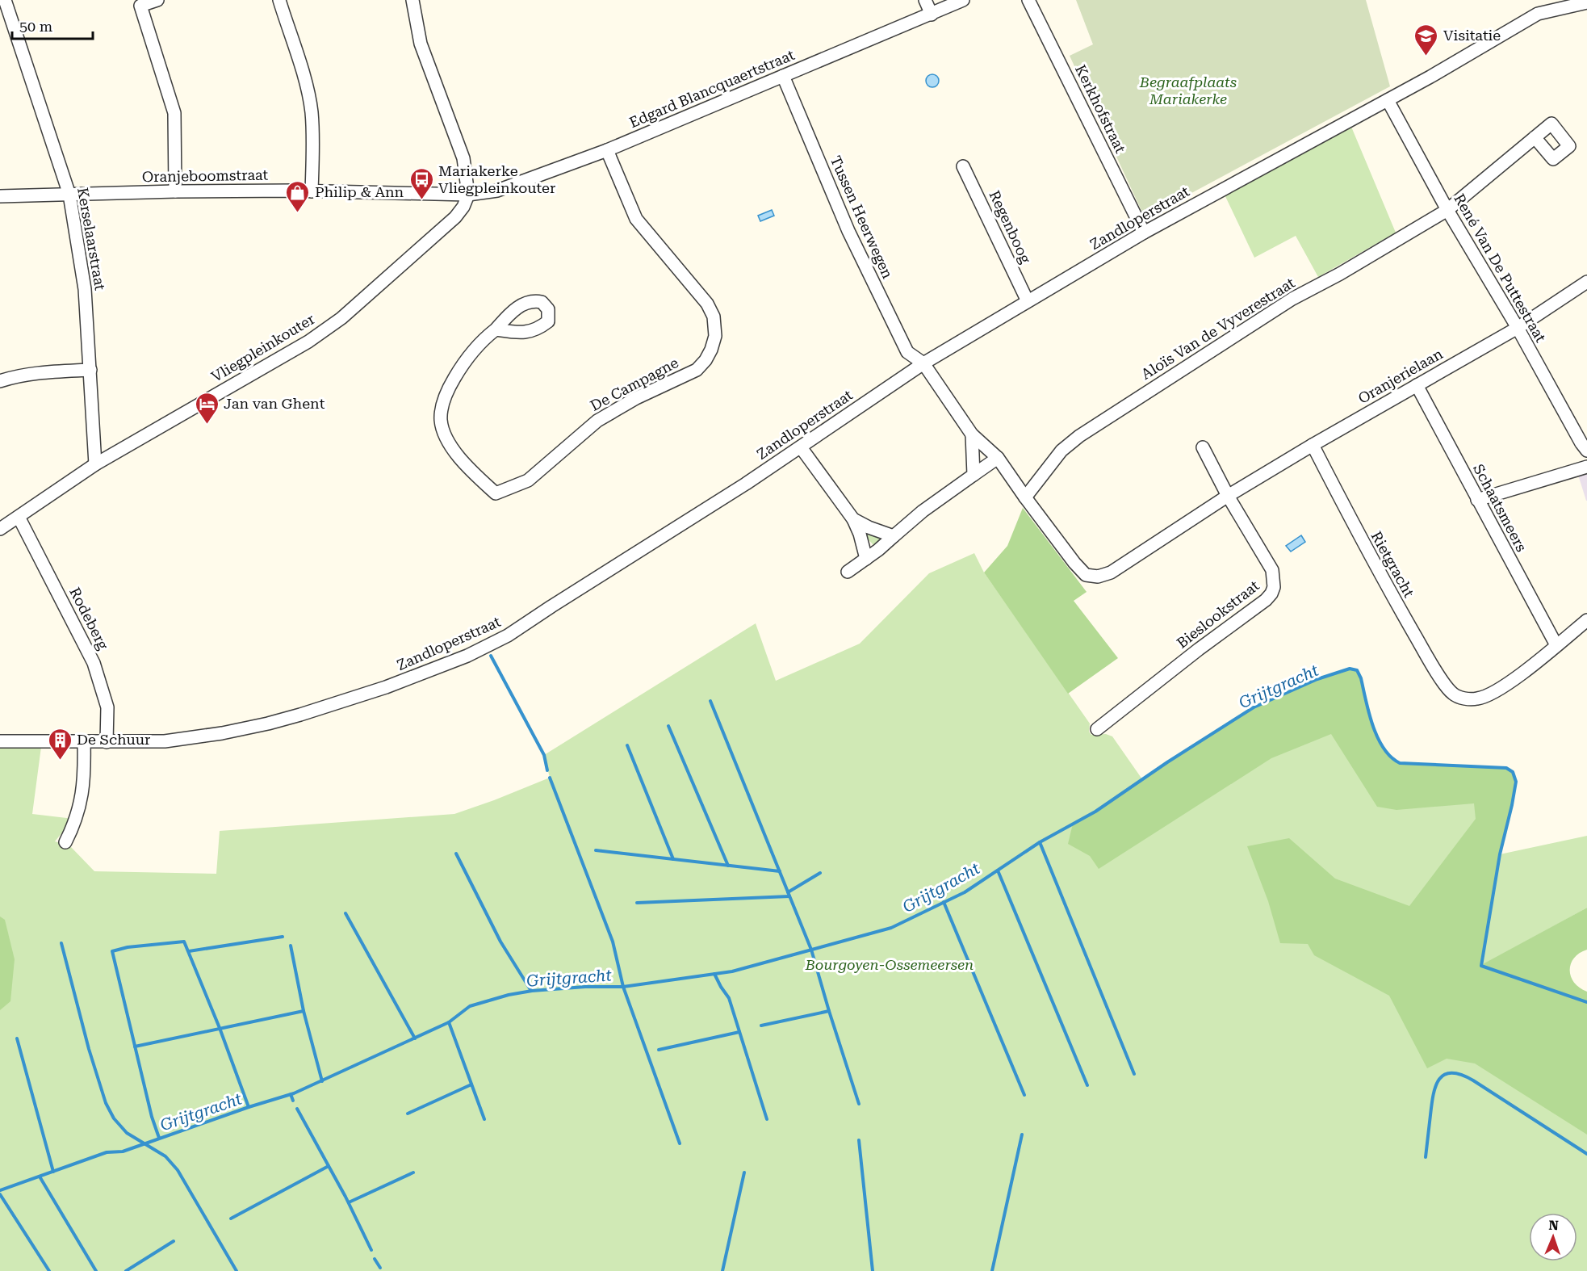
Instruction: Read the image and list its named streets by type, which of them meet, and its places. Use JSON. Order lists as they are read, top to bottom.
{
  "streets": {
    "street": [
      "Edgard Blancquaertstraat",
      "Kerkhofstraat",
      "Oranjeboomstraat",
      "Tussen Heerwegen",
      "Zandloperstraat",
      "Regenboog",
      "Kerselaarstraat",
      "René Van De Puttestraat",
      "Aloïs Van de Vyverestraat",
      "Vliegpleinkouter",
      "Oranjerielaan",
      "De Campagne",
      "Schaatsmeers",
      "Rietgracht",
      "Bieslookstraat",
      "Rodeberg"
    ]
  },
  "crossings": [
    ["Edgard Blancquaertstraat", "Oranjeboomstraat"],
    ["Edgard Blancquaertstraat", "Tussen Heerwegen"],
    ["Edgard Blancquaertstraat", "Vliegpleinkouter"],
    ["Edgard Blancquaertstraat", "De Campagne"],
    ["Kerkhofstraat", "Zandloperstraat"],
    ["Oranjeboomstraat", "Kerselaarstraat"],
    ["Oranjeboomstraat", "Vliegpleinkouter"],
    ["Tussen Heerwegen", "Zandloperstraat"],
    ["Tussen Heerwegen", "Oranjerielaan"],
    ["Zandloperstraat", "Regenboog"],
    ["Zandloperstraat", "René Van De Puttestraat"],
    ["Zandloperstraat", "Rodeberg"],
    ["Kerselaarstraat", "Vliegpleinkouter"],
    ["René Van De Puttestraat", "Aloïs Van de Vyverestraat"],
    ["René Van De Puttestraat", "Oranjerielaan"],
    ["Aloïs Van de Vyverestraat", "Oranjerielaan"],
    ["Vliegpleinkouter", "Rodeberg"],
    ["Oranjerielaan", "Schaatsmeers"],
    ["Oranjerielaan", "Rietgracht"],
    ["Oranjerielaan", "Bieslookstraat"],
    ["Schaatsmeers", "Rietgracht"]
  ],
  "water": ["Grijtgracht"],
  "parks": ["Begraafplaats Mariakerke", "Bourgoyen-Ossemeersen"],
  "places": {
    "school or university": ["Visitatie"],
    "bus stop": ["Mariakerke Vliegpleinkouter"],
    "shop": ["Philip & Ann"],
    "hotel": ["Jan van Ghent"],
    "building": ["De Schuur"]
  },
  "scale_bar": "50 m",
  "north": "top"
}
